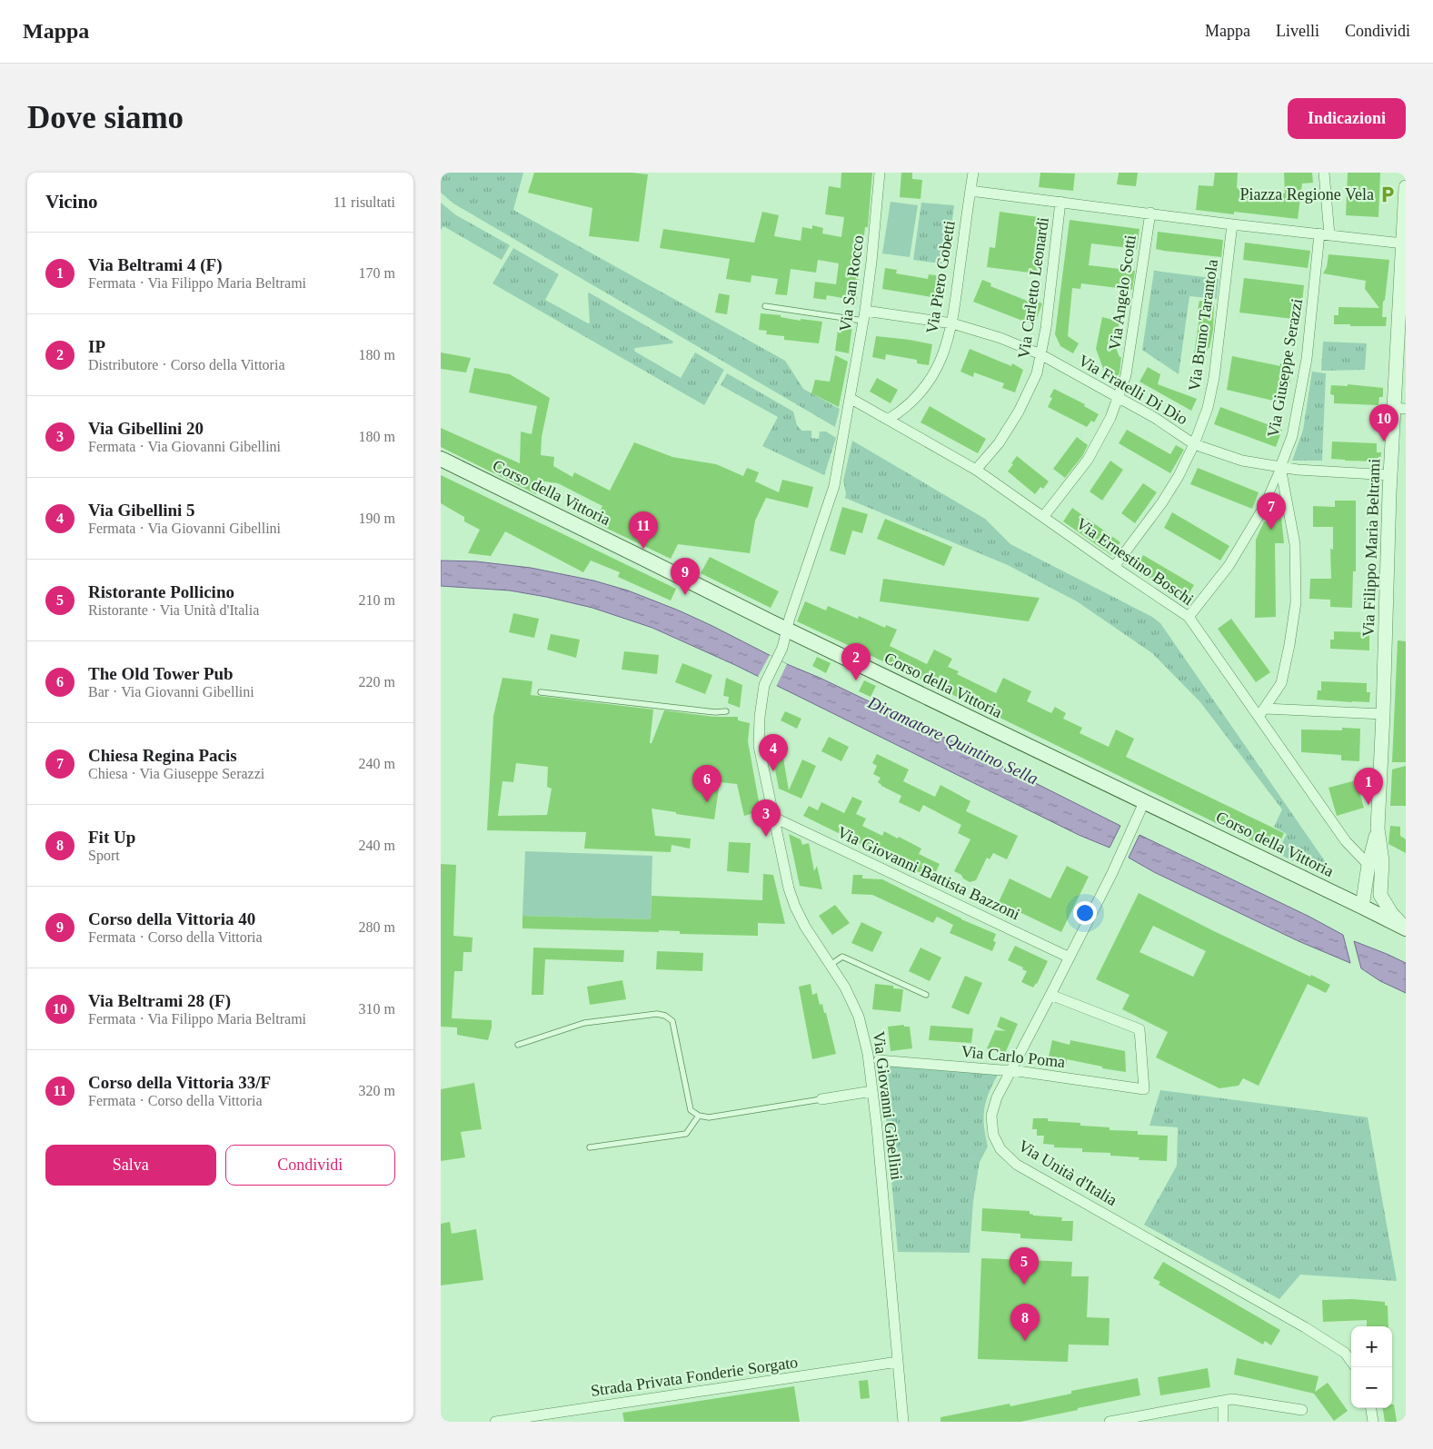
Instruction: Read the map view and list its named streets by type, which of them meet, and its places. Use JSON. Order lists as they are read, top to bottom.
{
  "streets": {
    "main road": ["Corso della Vittoria"],
    "street": [
      "Via Piero Gobetti",
      "Via San Rocco",
      "Via Carletto Leonardi",
      "Via Angelo Scotti",
      "Via Bruno Tarantola",
      "Via Giuseppe Serazzi",
      "Via Fratelli Di Dio",
      "Via Filippo Maria Beltrami",
      "Via Ernestino Boschi",
      "Via Giovanni Battista Bazzoni",
      "Via Carlo Poma",
      "Via Giovanni Gibellini",
      "Via Unità d'Italia",
      "Strada Privata Fonderie Sorgato"
    ]
  },
  "crossings": [
    ["Via Piero Gobetti", "Via Fratelli Di Dio"],
    ["Via Piero Gobetti", "Via Ernestino Boschi"],
    ["Via San Rocco", "Via Fratelli Di Dio"],
    ["Via San Rocco", "Corso della Vittoria"],
    ["Via San Rocco", "Via Ernestino Boschi"],
    ["Via San Rocco", "Via Giovanni Gibellini"],
    ["Via Carletto Leonardi", "Via Fratelli Di Dio"],
    ["Via Carletto Leonardi", "Via Ernestino Boschi"],
    ["Via Angelo Scotti", "Via Fratelli Di Dio"],
    ["Via Angelo Scotti", "Via Ernestino Boschi"],
    ["Via Bruno Tarantola", "Via Fratelli Di Dio"],
    ["Via Bruno Tarantola", "Via Ernestino Boschi"],
    ["Via Giuseppe Serazzi", "Via Fratelli Di Dio"],
    ["Via Giuseppe Serazzi", "Via Ernestino Boschi"],
    ["Via Fratelli Di Dio", "Via Filippo Maria Beltrami"],
    ["Corso della Vittoria", "Via Filippo Maria Beltrami"],
    ["Corso della Vittoria", "Via Giovanni Gibellini"],
    ["Corso della Vittoria", "Via Unità d'Italia"],
    ["Via Filippo Maria Beltrami", "Via Ernestino Boschi"],
    ["Via Giovanni Battista Bazzoni", "Via Giovanni Gibellini"],
    ["Via Giovanni Battista Bazzoni", "Via Unità d'Italia"],
    ["Via Carlo Poma", "Via Unità d'Italia"],
    ["Via Giovanni Gibellini", "Strada Privata Fonderie Sorgato"]
  ],
  "water": ["Diramatore Quintino Sella"],
  "places": {
    "parking": ["Piazza Regione Vela"]
  },
  "page": {
    "header": "Mappa",
    "nav": ["Mappa", "Livelli", "Condividi"],
    "buttons": [
      "Indicazioni",
      ["Salva", "Condividi"]
    ],
    "title": "Dove siamo",
    "heading": ["Vicino", "11 risultati"],
    "list": [
      {
        "mark": "1",
        "name": "Via Beltrami 4 (F)",
        "note": "Fermata · Via Filippo Maria Beltrami",
        "value": "170 m"
      },
      {
        "mark": "2",
        "name": "IP",
        "note": "Distributore · Corso della Vittoria",
        "value": "180 m"
      },
      {
        "mark": "3",
        "name": "Via Gibellini 20",
        "note": "Fermata · Via Giovanni Gibellini",
        "value": "180 m"
      },
      {
        "mark": "4",
        "name": "Via Gibellini 5",
        "note": "Fermata · Via Giovanni Gibellini",
        "value": "190 m"
      },
      {
        "mark": "5",
        "name": "Ristorante Pollicino",
        "note": "Ristorante · Via Unità d'Italia",
        "value": "210 m"
      },
      {
        "mark": "6",
        "name": "The Old Tower Pub",
        "note": "Bar · Via Giovanni Gibellini",
        "value": "220 m"
      },
      {
        "mark": "7",
        "name": "Chiesa Regina Pacis",
        "note": "Chiesa · Via Giuseppe Serazzi",
        "value": "240 m"
      },
      {
        "mark": "8",
        "name": "Fit Up",
        "note": "Sport",
        "value": "240 m"
      },
      {
        "mark": "9",
        "name": "Corso della Vittoria 40",
        "note": "Fermata · Corso della Vittoria",
        "value": "280 m"
      },
      {
        "mark": "10",
        "name": "Via Beltrami 28 (F)",
        "note": "Fermata · Via Filippo Maria Beltrami",
        "value": "310 m"
      },
      {
        "mark": "11",
        "name": "Corso della Vittoria 33/F",
        "note": "Fermata · Corso della Vittoria",
        "value": "320 m"
      }
    ],
    "pins": [
      "10",
      "7",
      "11",
      "9",
      "2",
      "4",
      "6",
      "1",
      "3",
      "5",
      "8"
    ],
    "map_buttons": ["+", "−"]
  }
}
